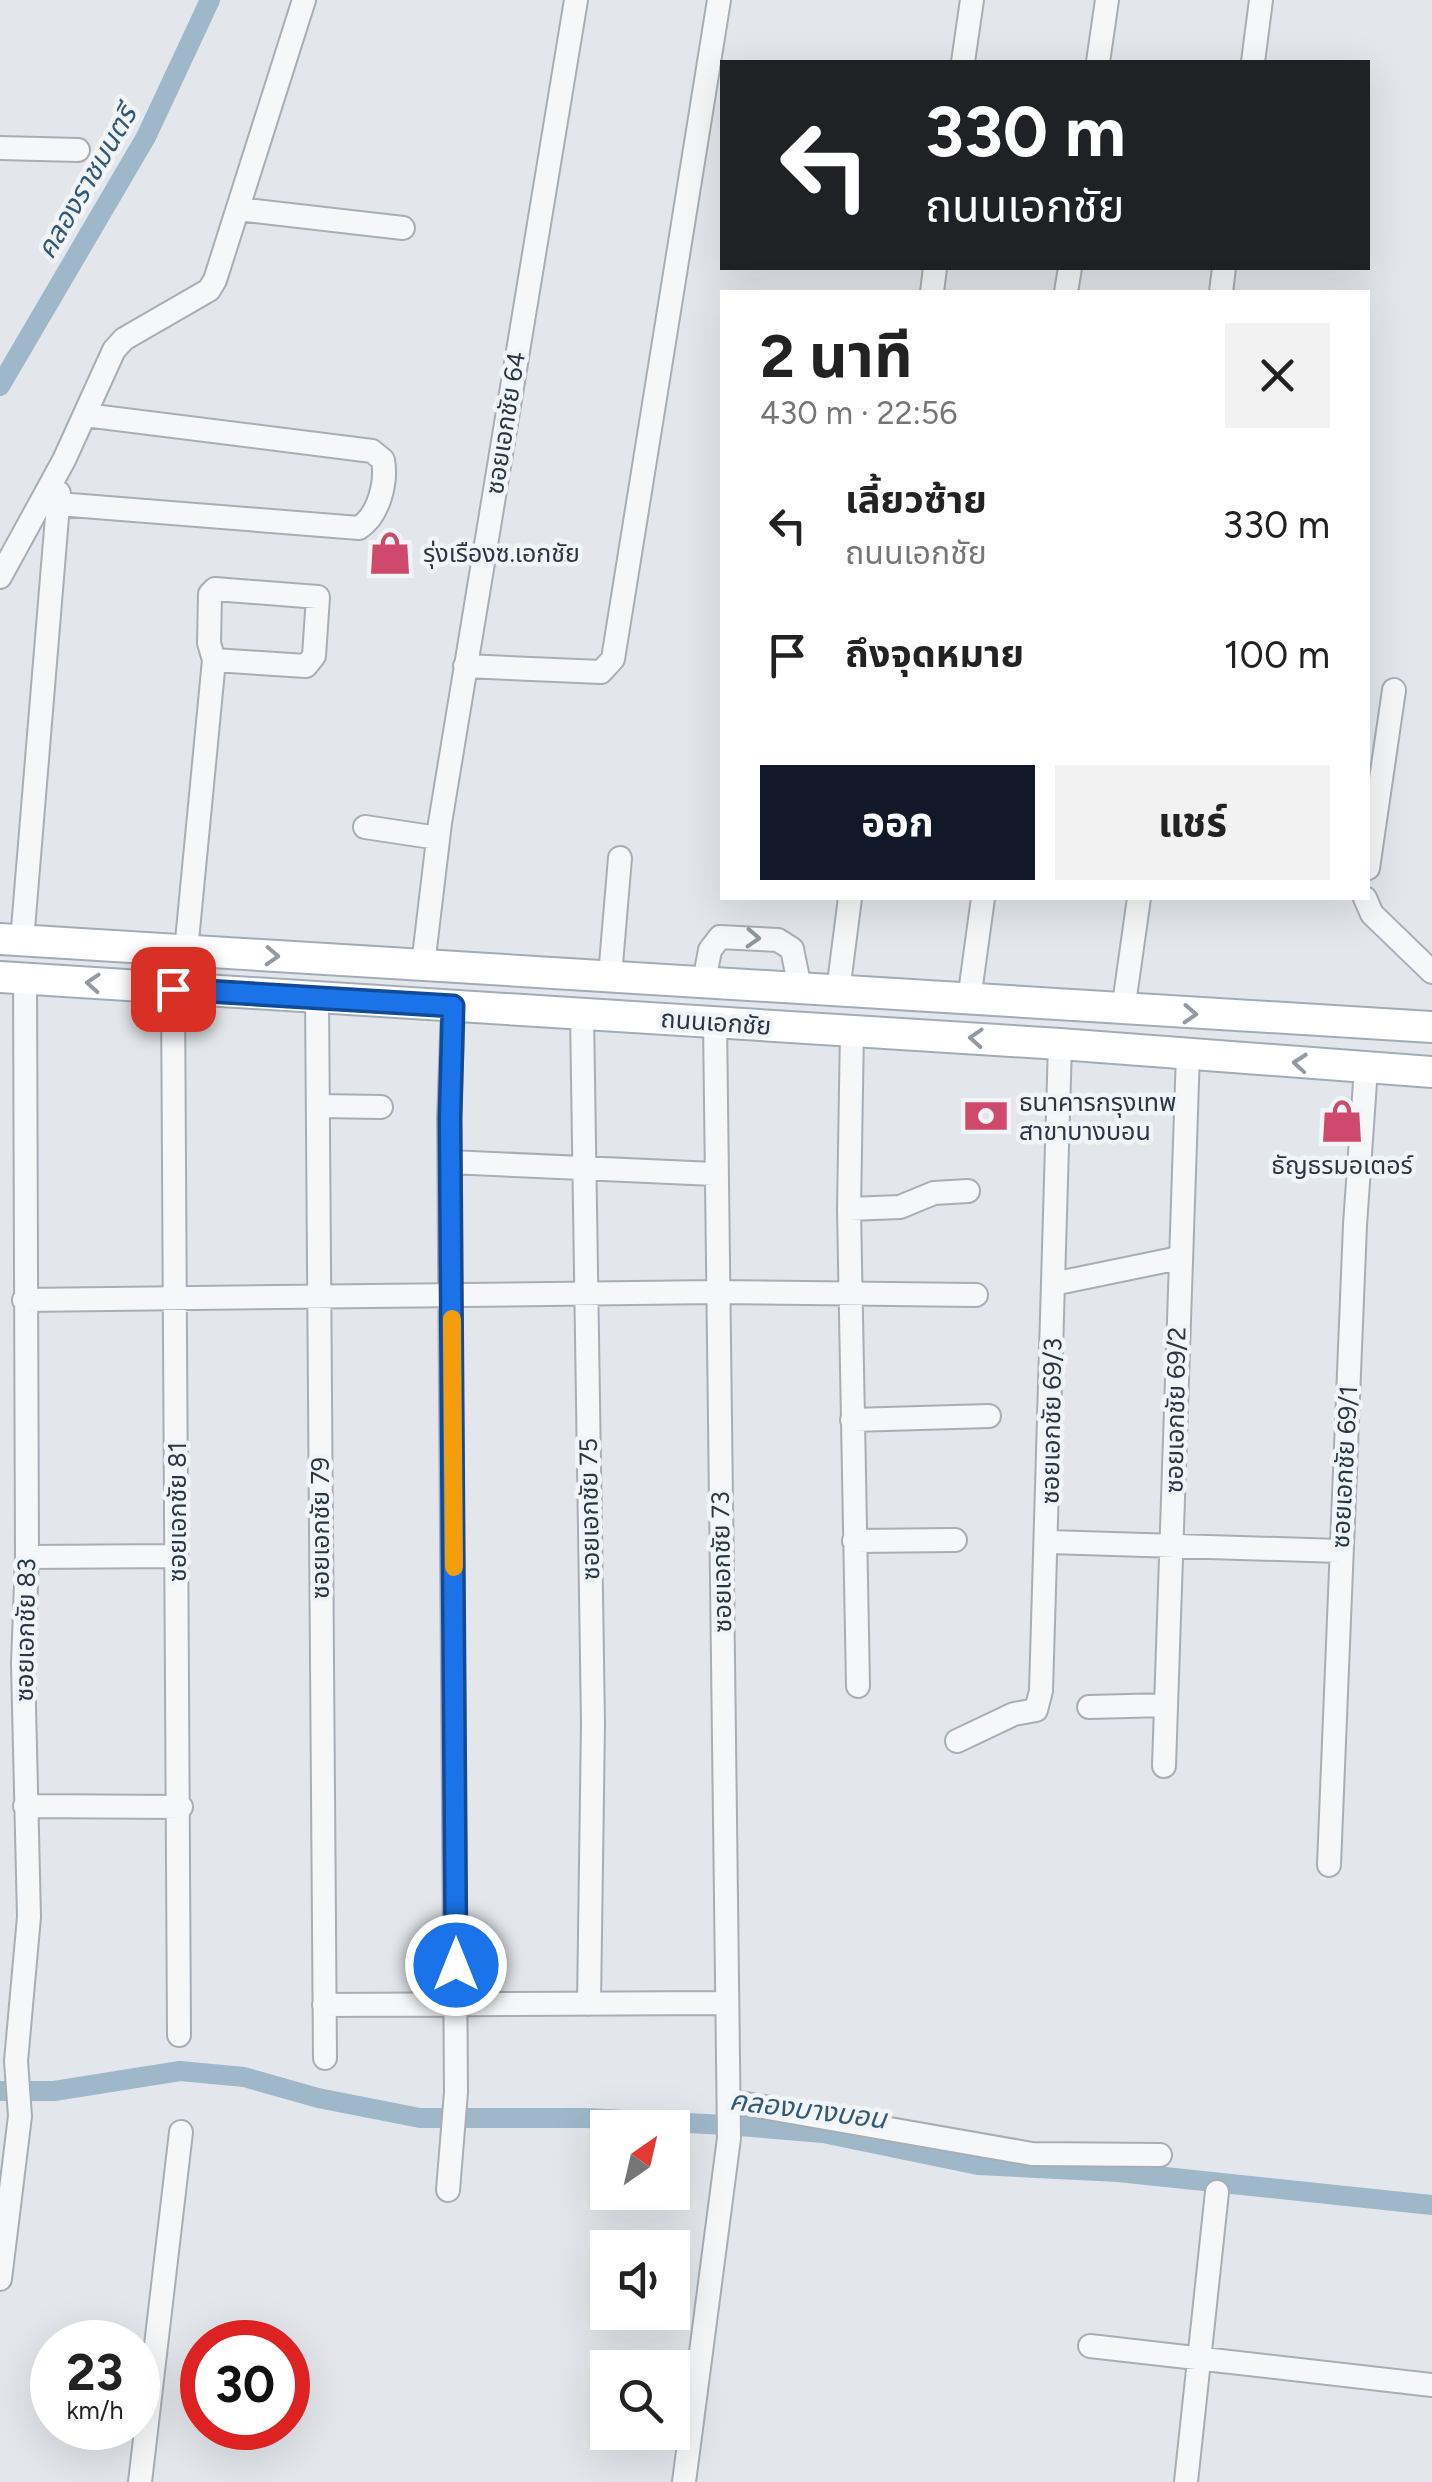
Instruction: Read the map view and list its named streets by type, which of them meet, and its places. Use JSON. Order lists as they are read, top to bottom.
{
  "streets": {
    "main road": ["ถนนเอกชัย"],
    "street": [
      "ซอยเอกชัย 64",
      "ซอยเอกชัย 69/2",
      "ซอยเอกชัย 69/3",
      "ซอยเอกชัย 69/1",
      "ซอยเอกชัย 75",
      "ซอยเอกชัย 81",
      "ซอยเอกชัย 79",
      "ซอยเอกชัย 73",
      "ซอยเอกชัย 83"
    ]
  },
  "crossings": [
    ["ซอยเอกชัย 64", "ถนนเอกชัย"],
    ["ถนนเอกชัย", "ซอยเอกชัย 69/2"],
    ["ถนนเอกชัย", "ซอยเอกชัย 69/3"],
    ["ถนนเอกชัย", "ซอยเอกชัย 69/1"],
    ["ถนนเอกชัย", "ซอยเอกชัย 75"],
    ["ถนนเอกชัย", "ซอยเอกชัย 81"],
    ["ถนนเอกชัย", "ซอยเอกชัย 79"],
    ["ถนนเอกชัย", "ซอยเอกชัย 73"],
    ["ถนนเอกชัย", "ซอยเอกชัย 83"]
  ],
  "water": ["คลองราชมนตรี", "คลองบางบอน"],
  "places": {
    "shop": ["รุ่งเรืองซ.เอกชัย", "ธัญธรมอเตอร์"],
    "bank": ["ธนาคารกรุงเทพ สาขาบางบอน"]
  },
  "north": "top right",
  "page": {
    "turn": ["330 m", "ถนนเอกชัย"],
    "heading": ["2 นาที", "430 m · 22:56"],
    "list": [
      {
        "name": "เลี้ยวซ้าย",
        "note": "ถนนเอกชัย",
        "value": "330 m"
      },
      {
        "name": "ถึงจุดหมาย",
        "value": "100 m"
      }
    ],
    "buttons": ["ออก", "แชร์"],
    "speed": "23 km/h",
    "limit": "30"
  }
}
